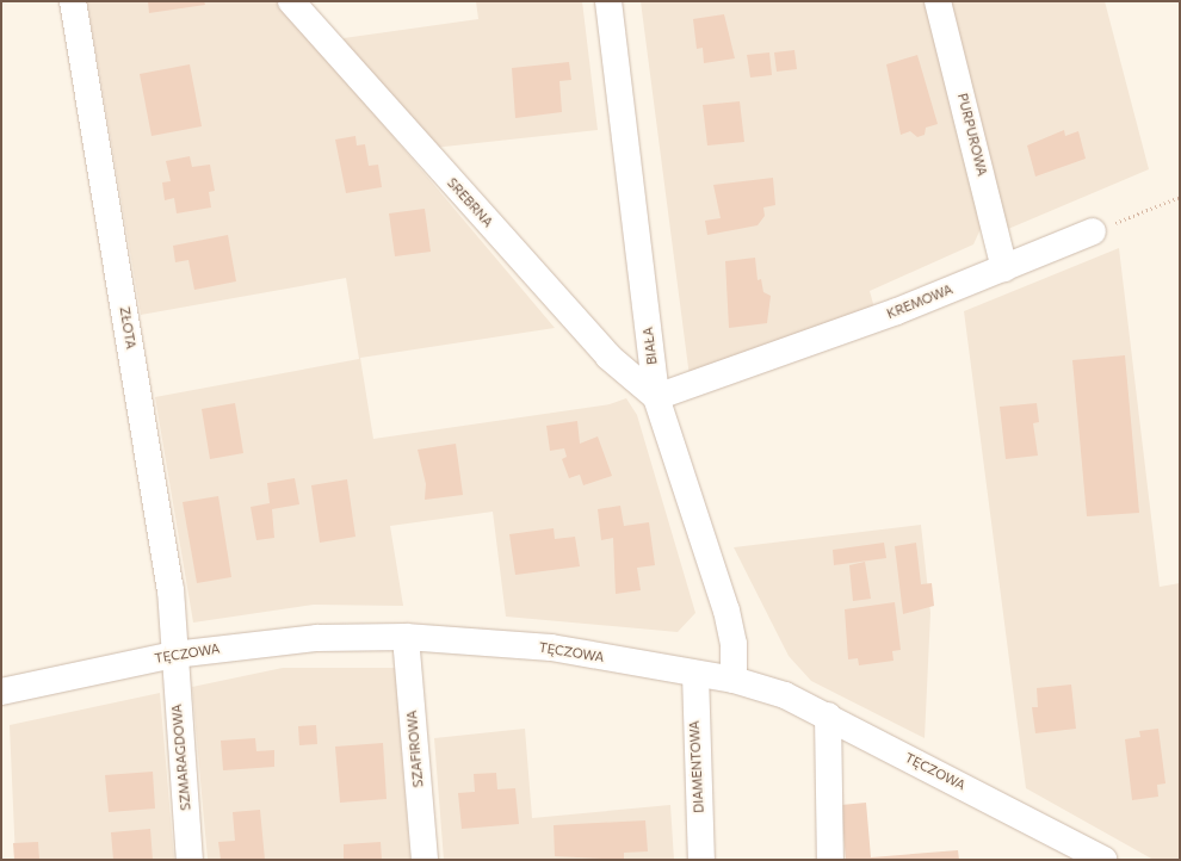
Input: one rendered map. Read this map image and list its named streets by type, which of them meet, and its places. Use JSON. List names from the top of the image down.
{
  "streets": {
    "street": [
      "PURPUROWA",
      "SREBRNA",
      "KREMOWA",
      "ZŁOTA",
      "BIAŁA",
      "TĘCZOWA",
      "SZAFIROWA",
      "SZMARAGDOWA",
      "DIAMENTOWA"
    ]
  },
  "crossings": [
    ["PURPUROWA", "KREMOWA"],
    ["SREBRNA", "KREMOWA"],
    ["SREBRNA", "BIAŁA"],
    ["KREMOWA", "BIAŁA"],
    ["ZŁOTA", "TĘCZOWA"],
    ["ZŁOTA", "SZMARAGDOWA"],
    ["BIAŁA", "TĘCZOWA"],
    ["TĘCZOWA", "SZAFIROWA"],
    ["TĘCZOWA", "SZMARAGDOWA"],
    ["TĘCZOWA", "DIAMENTOWA"]
  ]
}
